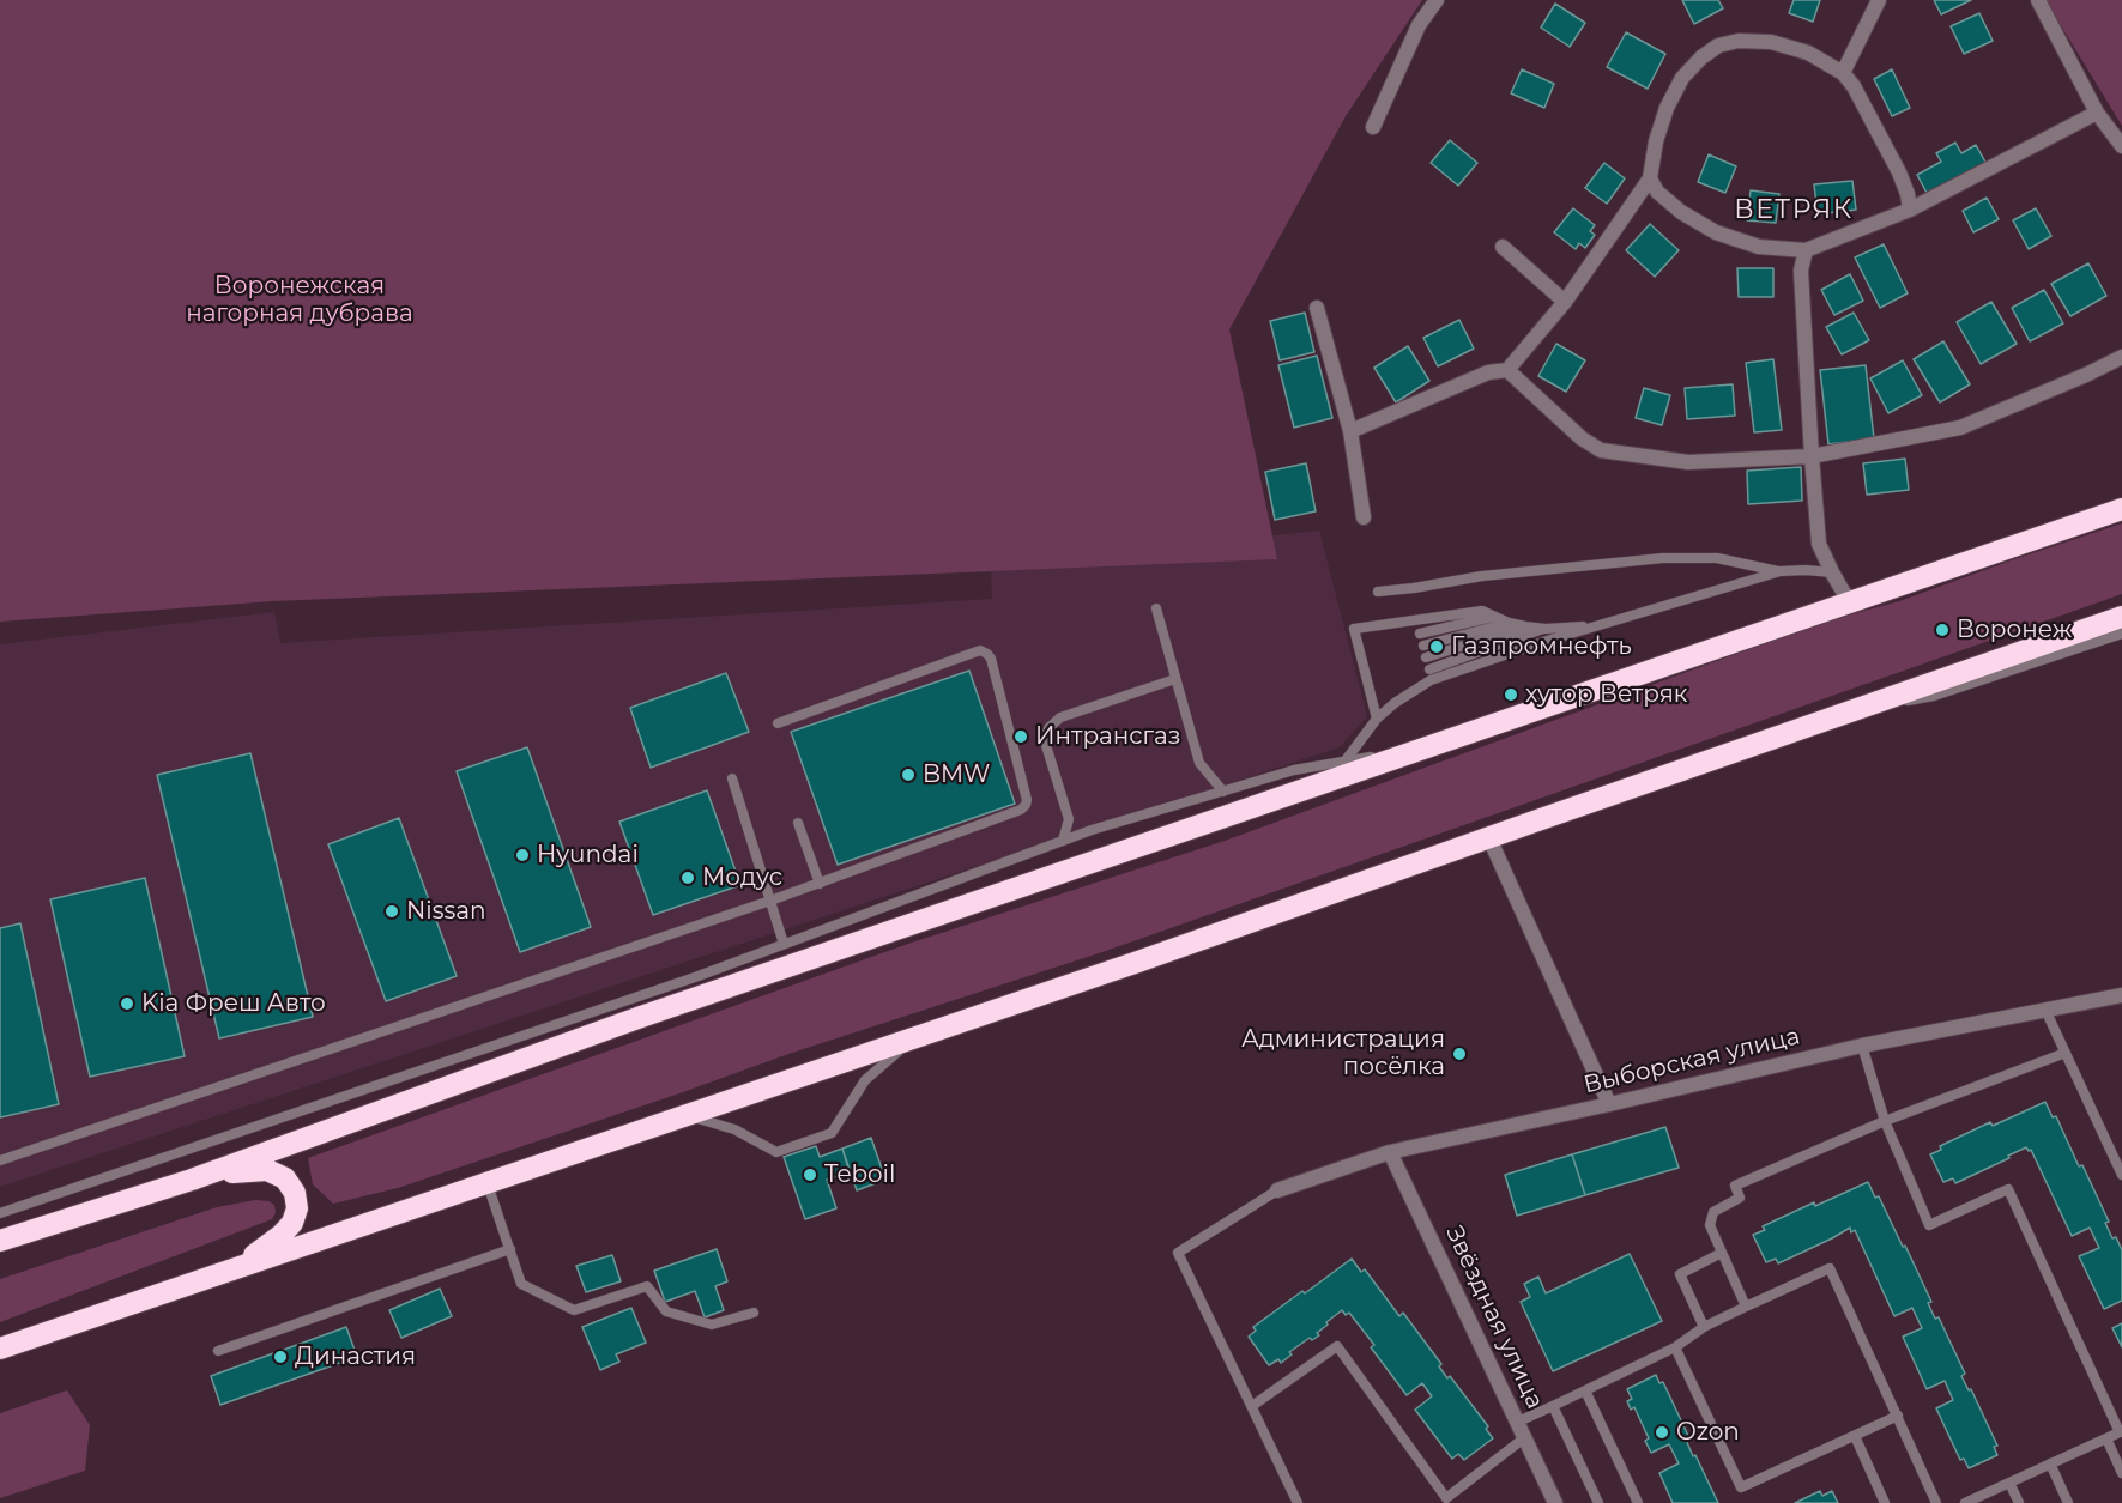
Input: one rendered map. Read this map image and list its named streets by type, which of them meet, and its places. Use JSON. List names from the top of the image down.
{
  "streets": {
    "street": ["Выборская улица", "Звёздная улица"]
  },
  "crossings": [
    ["Выборская улица", "Звёздная улица"]
  ],
  "districts": ["ВЕТРЯК"],
  "parks": ["Воронежская нагорная дубрава"],
  "places": [
    "Воронеж",
    "Газпромнефть",
    "хутор Ветряк",
    "Интрансгаз",
    "BMW",
    "Hyundai",
    "Модус",
    "Nissan",
    "Kia Фреш Авто",
    "Администрация посёлка",
    "Teboil",
    "Династия",
    "Ozon"
  ]
}
